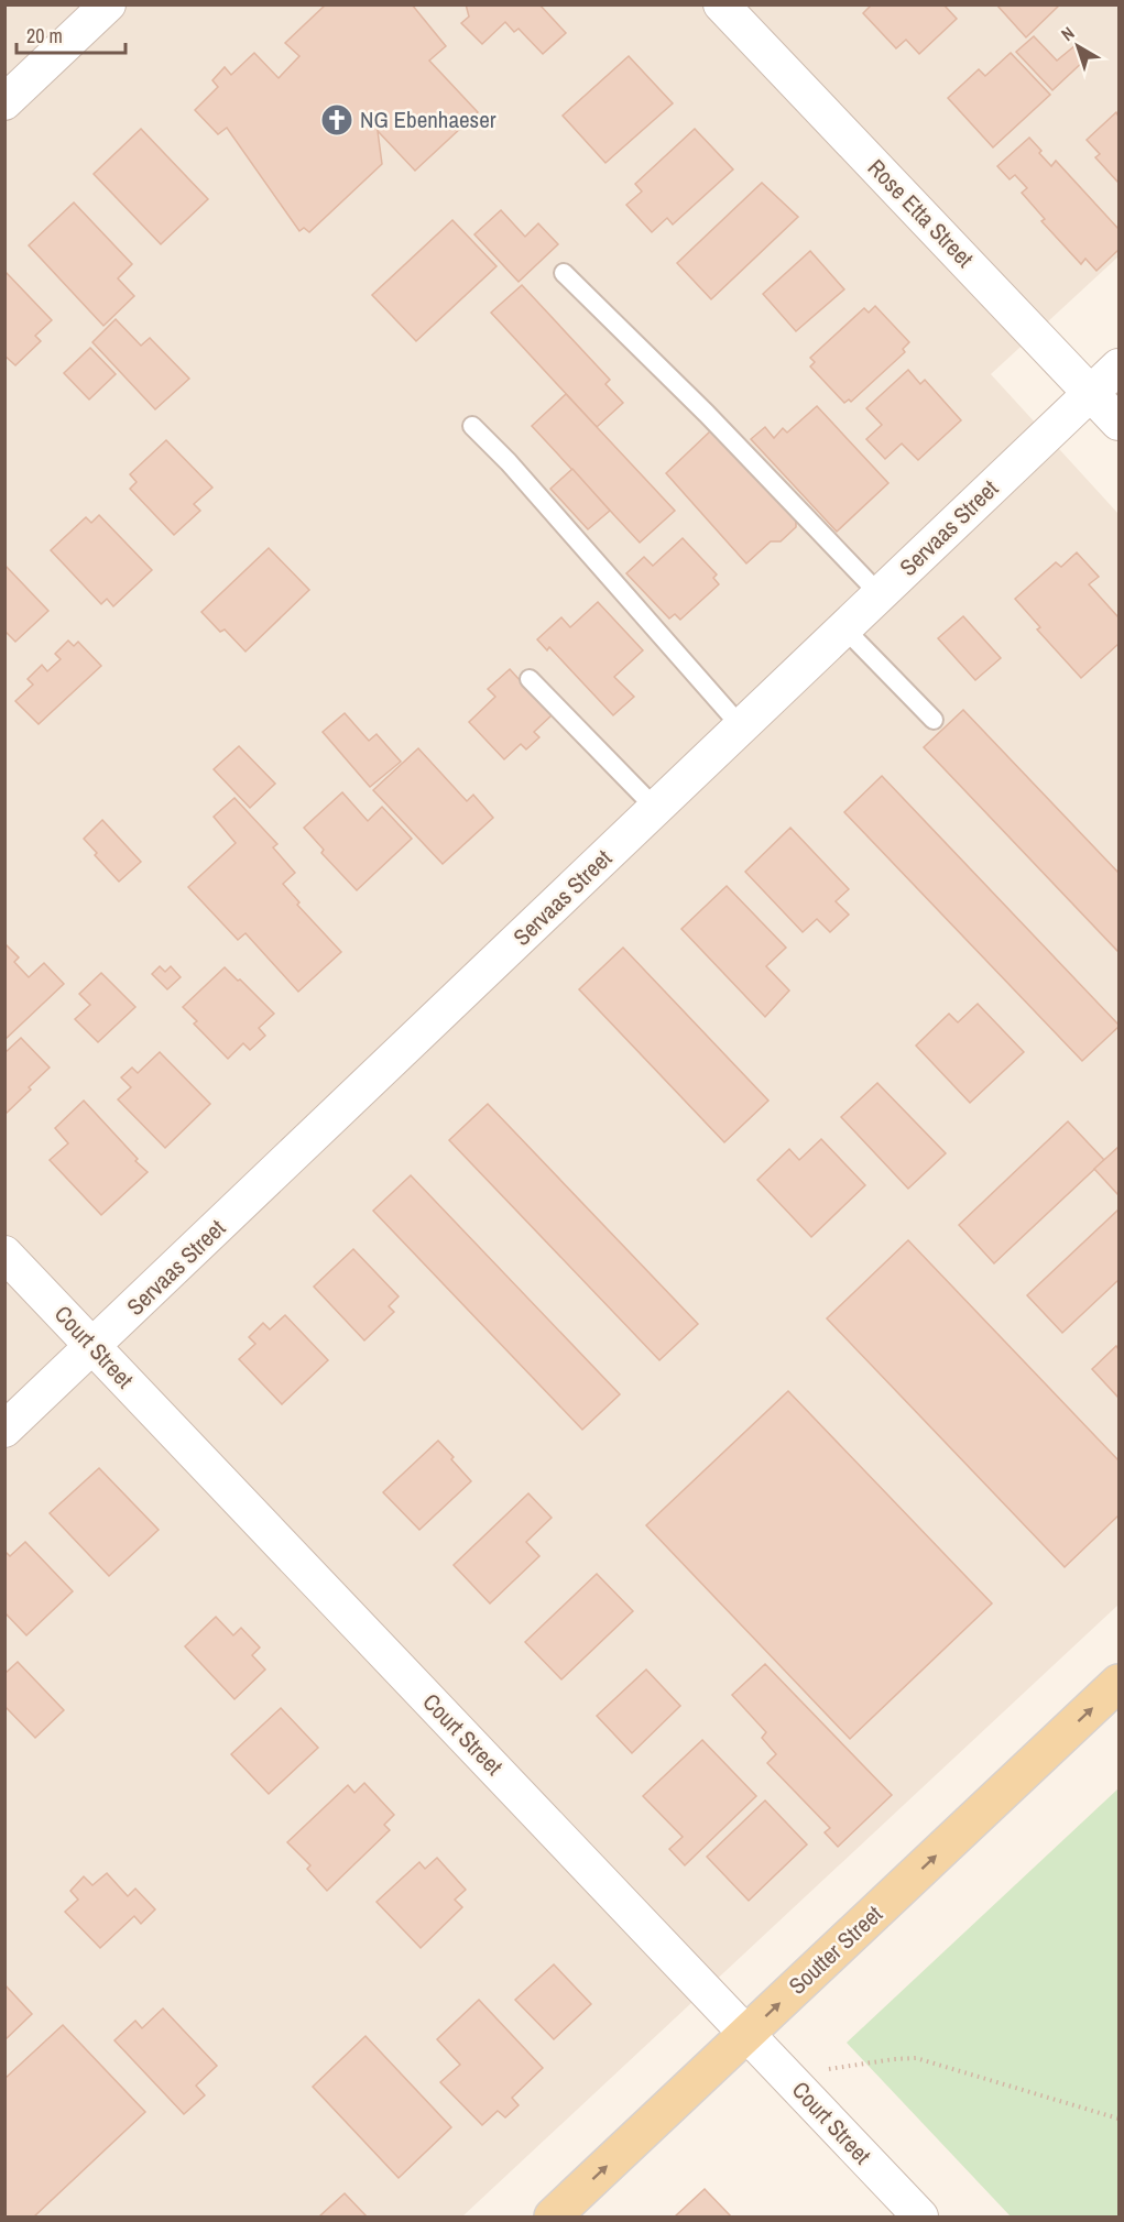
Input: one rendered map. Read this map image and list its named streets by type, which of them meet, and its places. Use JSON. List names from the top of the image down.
{
  "streets": {
    "main road": ["Soutter Street"],
    "street": ["Rose Etta Street", "Servaas Street", "Court Street"]
  },
  "crossings": [
    ["Rose Etta Street", "Servaas Street"],
    ["Servaas Street", "Court Street"],
    ["Court Street", "Soutter Street"]
  ],
  "one_way": ["Soutter Street"],
  "places": {
    "church": ["NG Ebenhaeser"]
  },
  "scale_bar": "20 m",
  "north": "top left"
}
